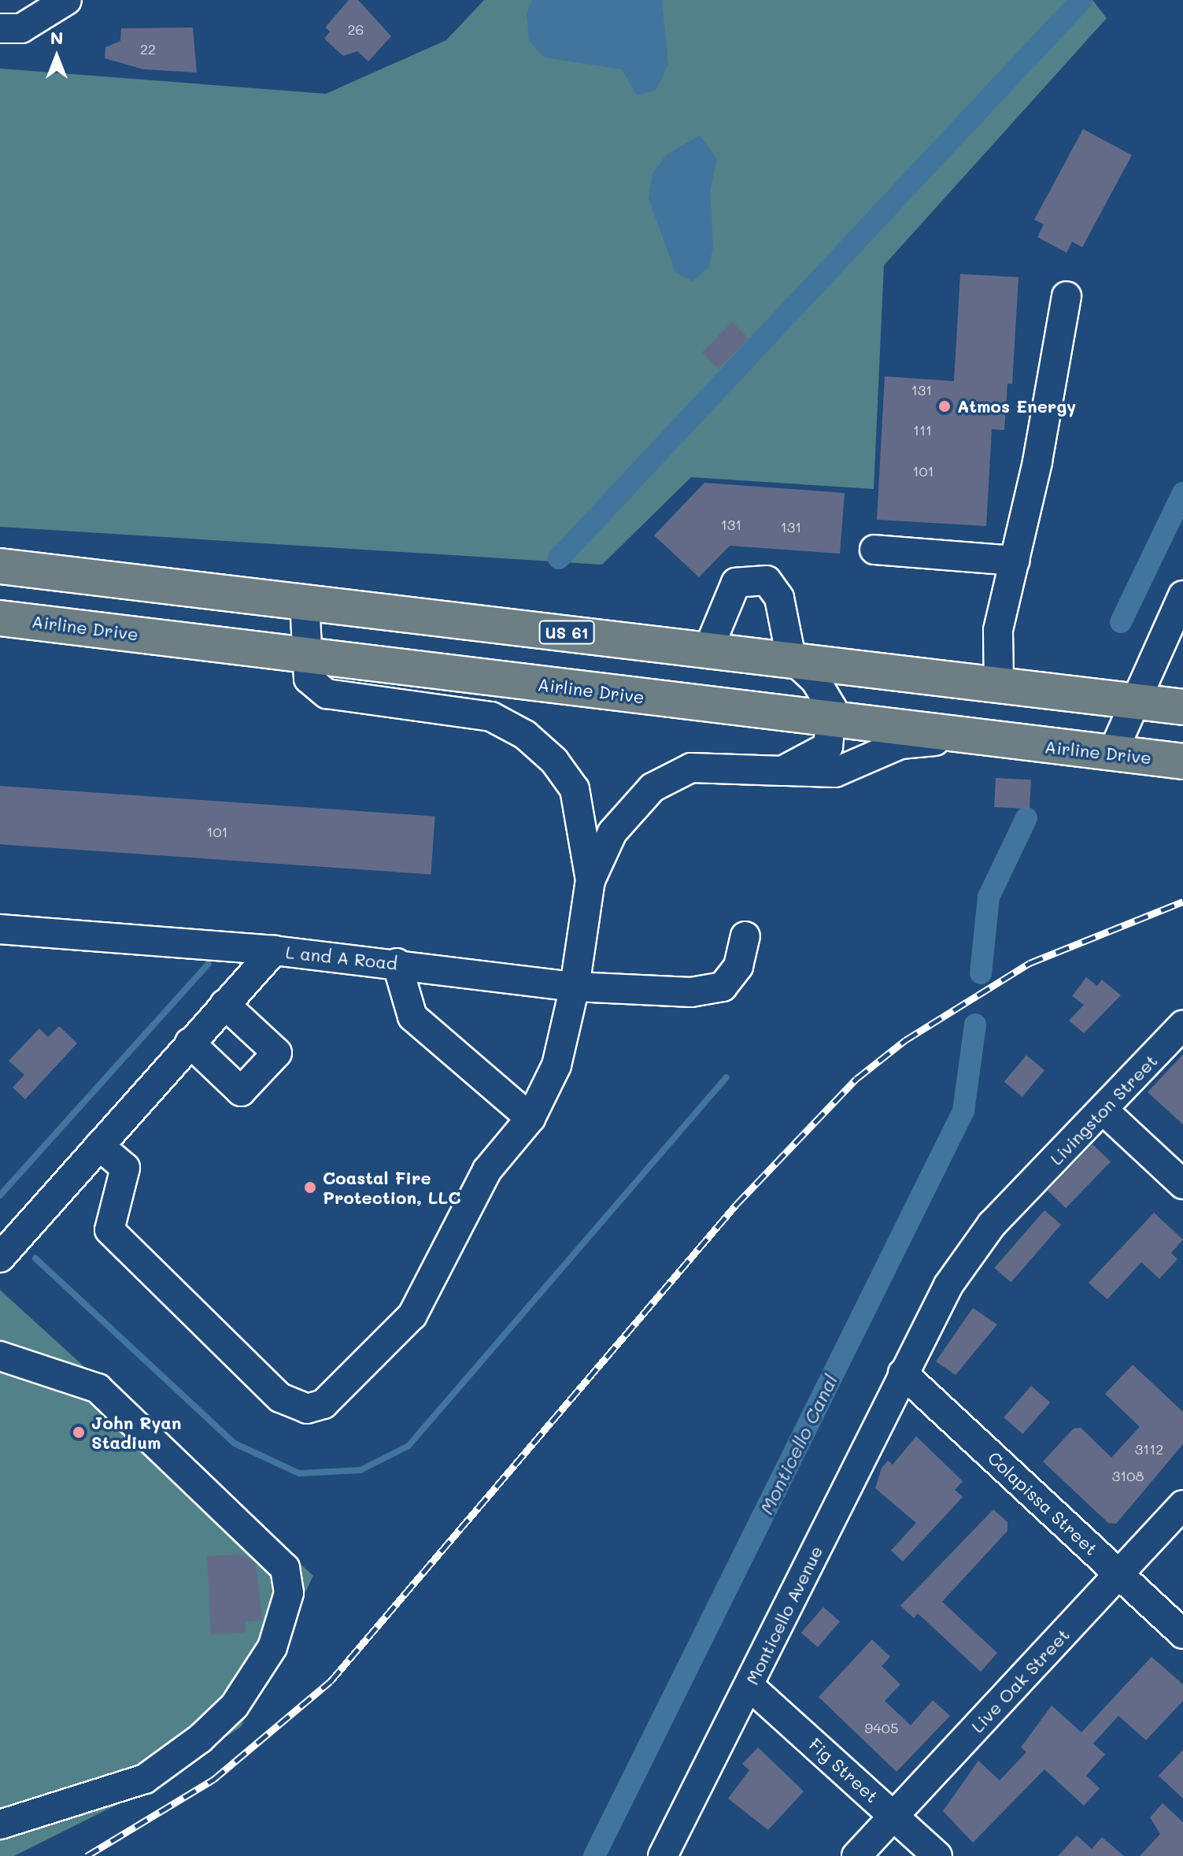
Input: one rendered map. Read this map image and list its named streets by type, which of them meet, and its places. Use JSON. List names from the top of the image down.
{
  "streets": {
    "highway": ["Airline Drive", "US 61"],
    "street": [
      "L and A Road",
      "Livingston Street",
      "Colapissa Street",
      "Monticello Avenue",
      "Live Oak Street",
      "Fig Street"
    ]
  },
  "crossings": [
    ["Livingston Street", "Colapissa Street"],
    ["Livingston Street", "Monticello Avenue"],
    ["Colapissa Street", "Monticello Avenue"],
    ["Colapissa Street", "Live Oak Street"],
    ["Monticello Avenue", "Fig Street"],
    ["Live Oak Street", "Fig Street"]
  ],
  "water": ["Monticello Canal"],
  "places": ["Atmos Energy", "Coastal Fire Protection, LLC", "John Ryan Stadium"],
  "house_numbers": [
    "26",
    "22",
    "131",
    "111",
    "101",
    "131",
    "131",
    "101",
    "3112",
    "3108",
    "9405"
  ],
  "north": "top"
}
